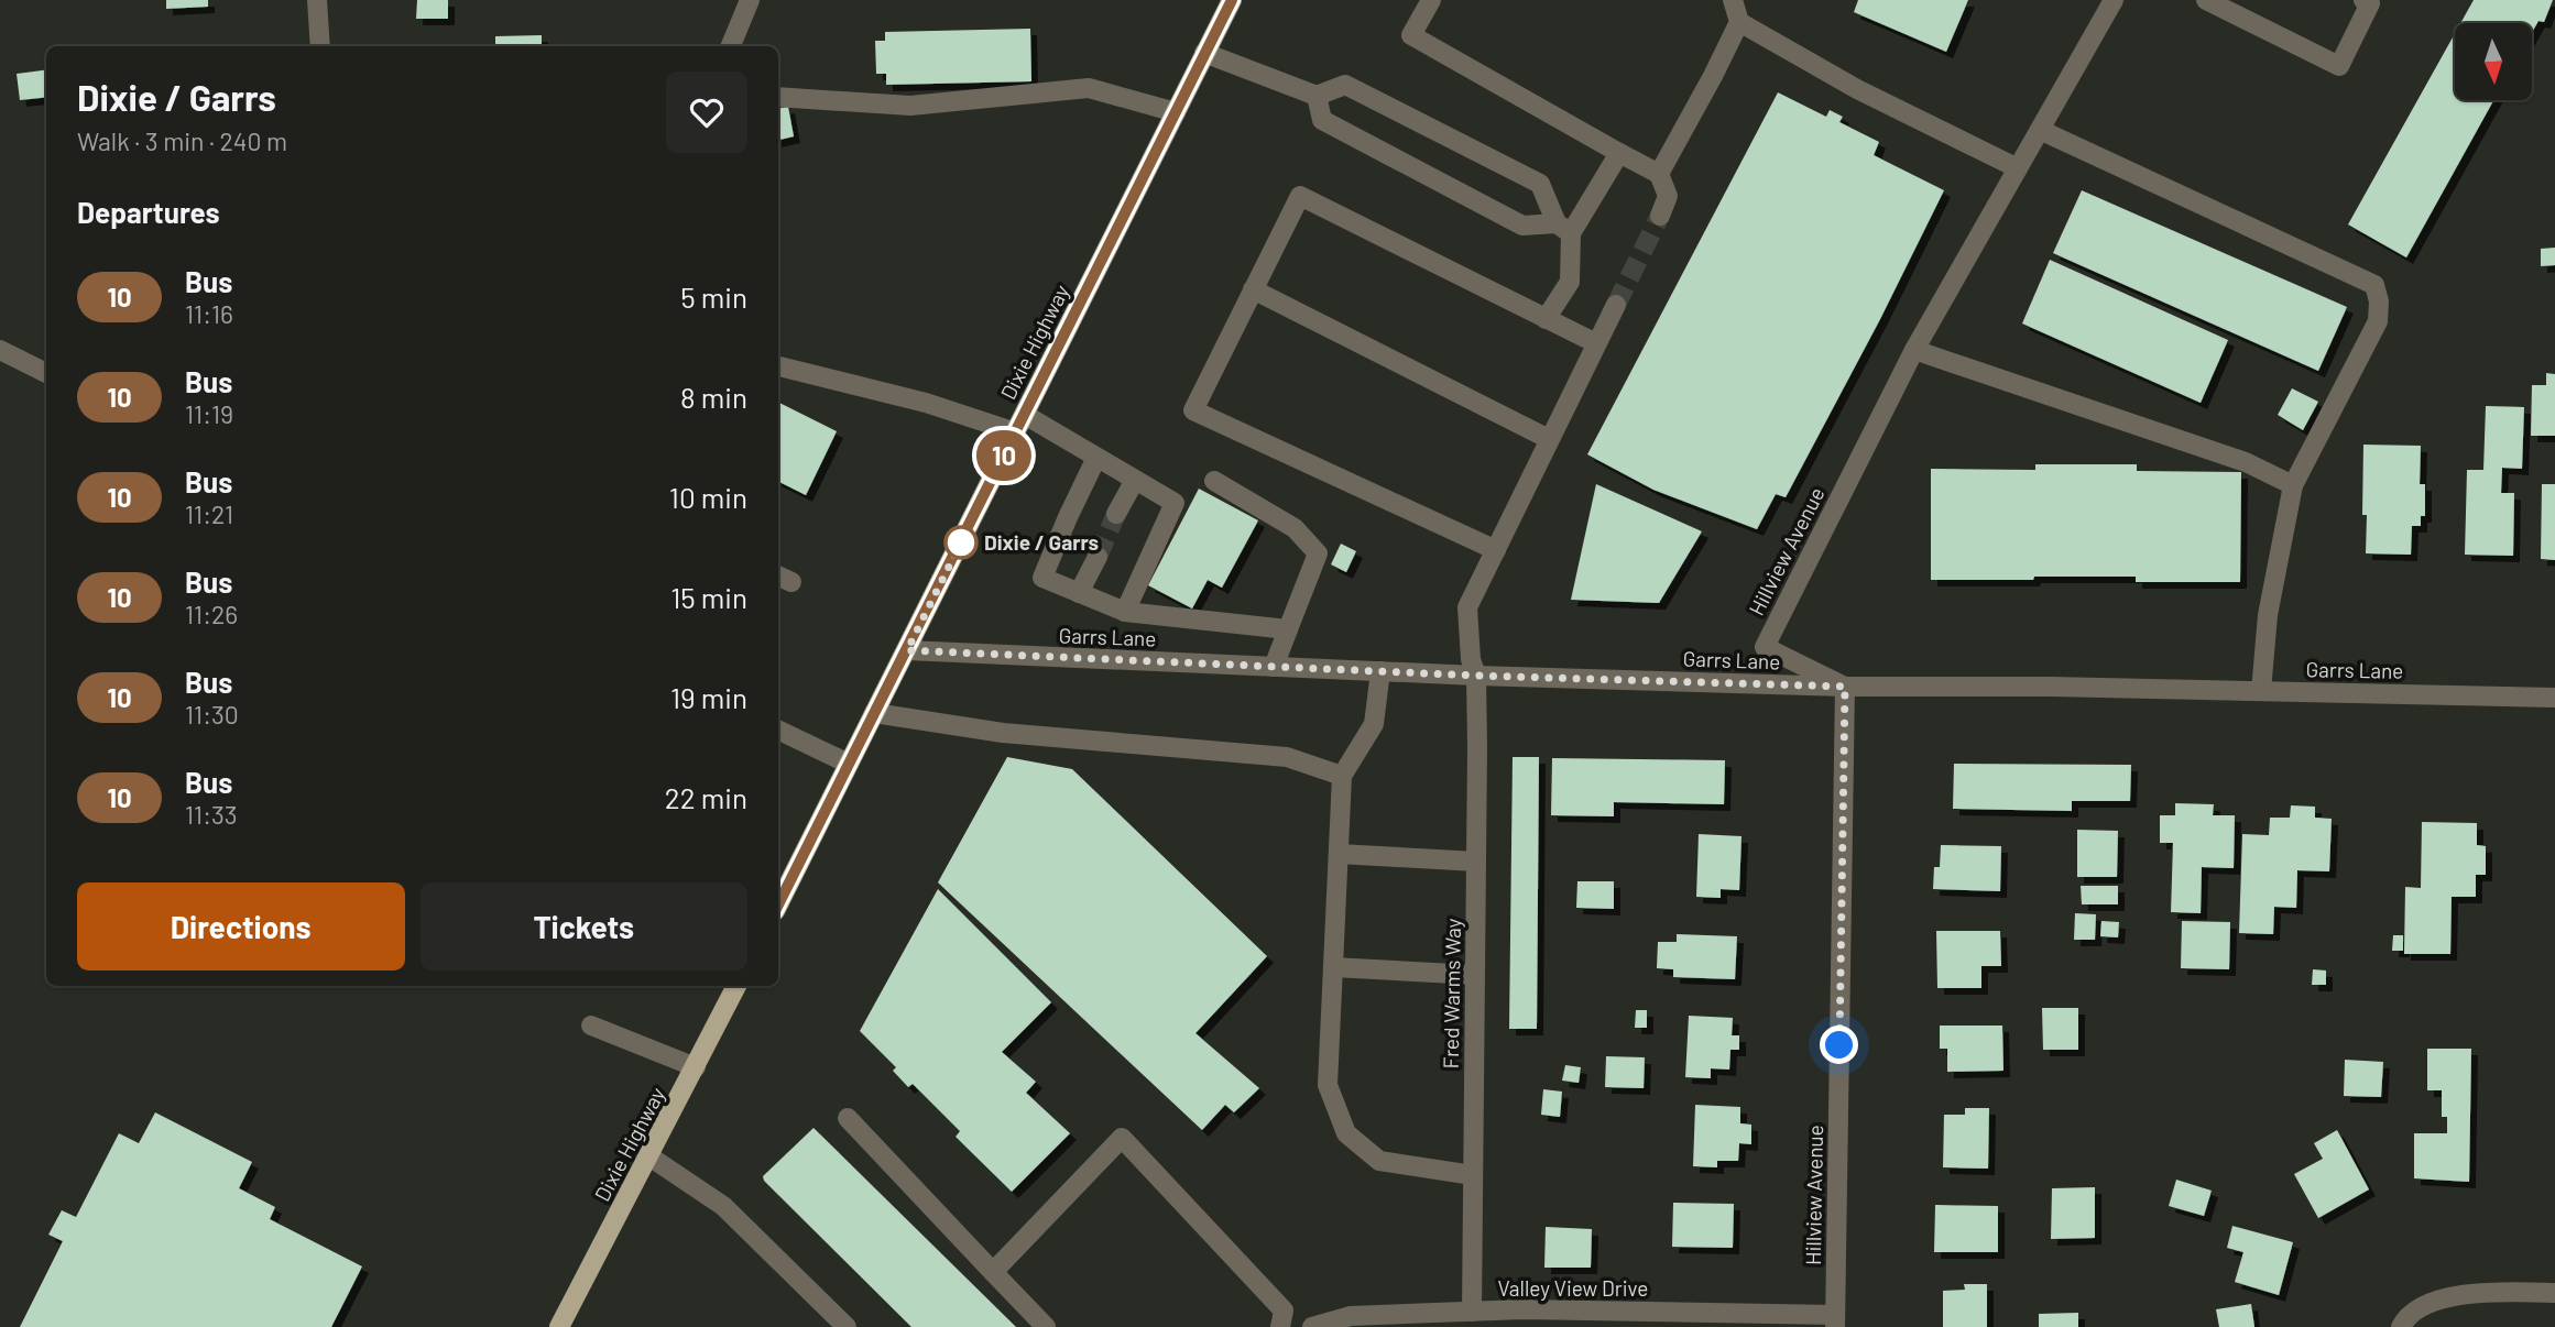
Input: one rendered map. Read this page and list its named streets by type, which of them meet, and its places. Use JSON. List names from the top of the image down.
{
  "streets": {
    "main road": ["Dixie Highway"],
    "street": [
      "Hillview Avenue",
      "Garrs Lane",
      "Fred Warms Way",
      "Valley View Drive"
    ]
  },
  "crossings": [
    ["Dixie Highway", "Garrs Lane"],
    ["Hillview Avenue", "Garrs Lane"],
    ["Hillview Avenue", "Valley View Drive"],
    ["Garrs Lane", "Fred Warms Way"],
    ["Fred Warms Way", "Valley View Drive"]
  ],
  "places": ["Dixie / Garrs"],
  "lines": ["bus line 10"],
  "north": "bottom",
  "page": {
    "on_map": "10",
    "heading": [
      ["Dixie / Garrs", "Walk · 3 min · 240 m"],
      "Departures"
    ],
    "list": [
      {
        "mark": "10",
        "name": "Bus",
        "note": "11:16",
        "value": "5 min"
      },
      {
        "mark": "10",
        "name": "Bus",
        "note": "11:19",
        "value": "8 min"
      },
      {
        "mark": "10",
        "name": "Bus",
        "note": "11:21",
        "value": "10 min"
      },
      {
        "mark": "10",
        "name": "Bus",
        "note": "11:26",
        "value": "15 min"
      },
      {
        "mark": "10",
        "name": "Bus",
        "note": "11:30",
        "value": "19 min"
      },
      {
        "mark": "10",
        "name": "Bus",
        "note": "11:33",
        "value": "22 min"
      }
    ],
    "buttons": ["Directions", "Tickets"]
  }
}
